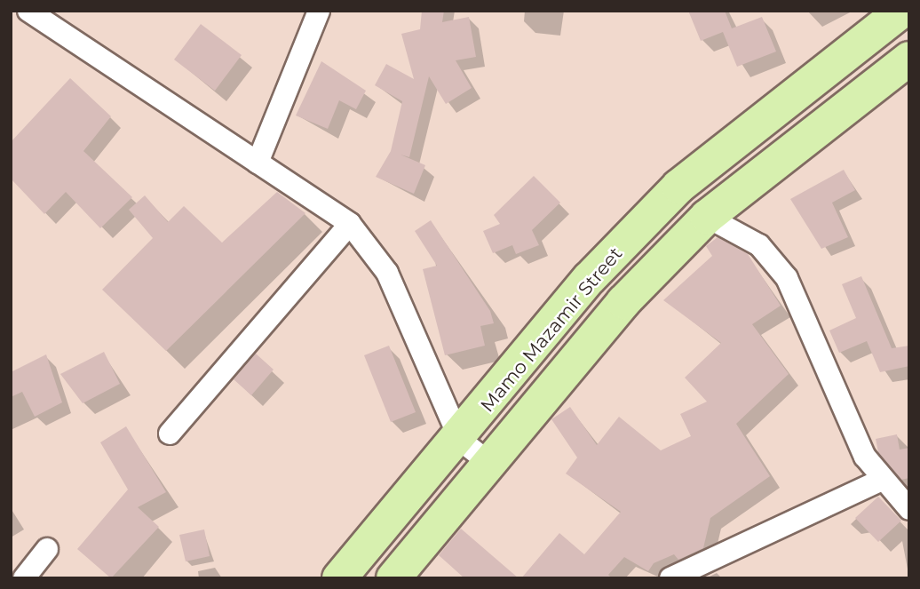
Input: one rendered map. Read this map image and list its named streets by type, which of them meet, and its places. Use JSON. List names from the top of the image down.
{
  "streets": {
    "main road": ["Mamo Mazamir Street"]
  }
}
